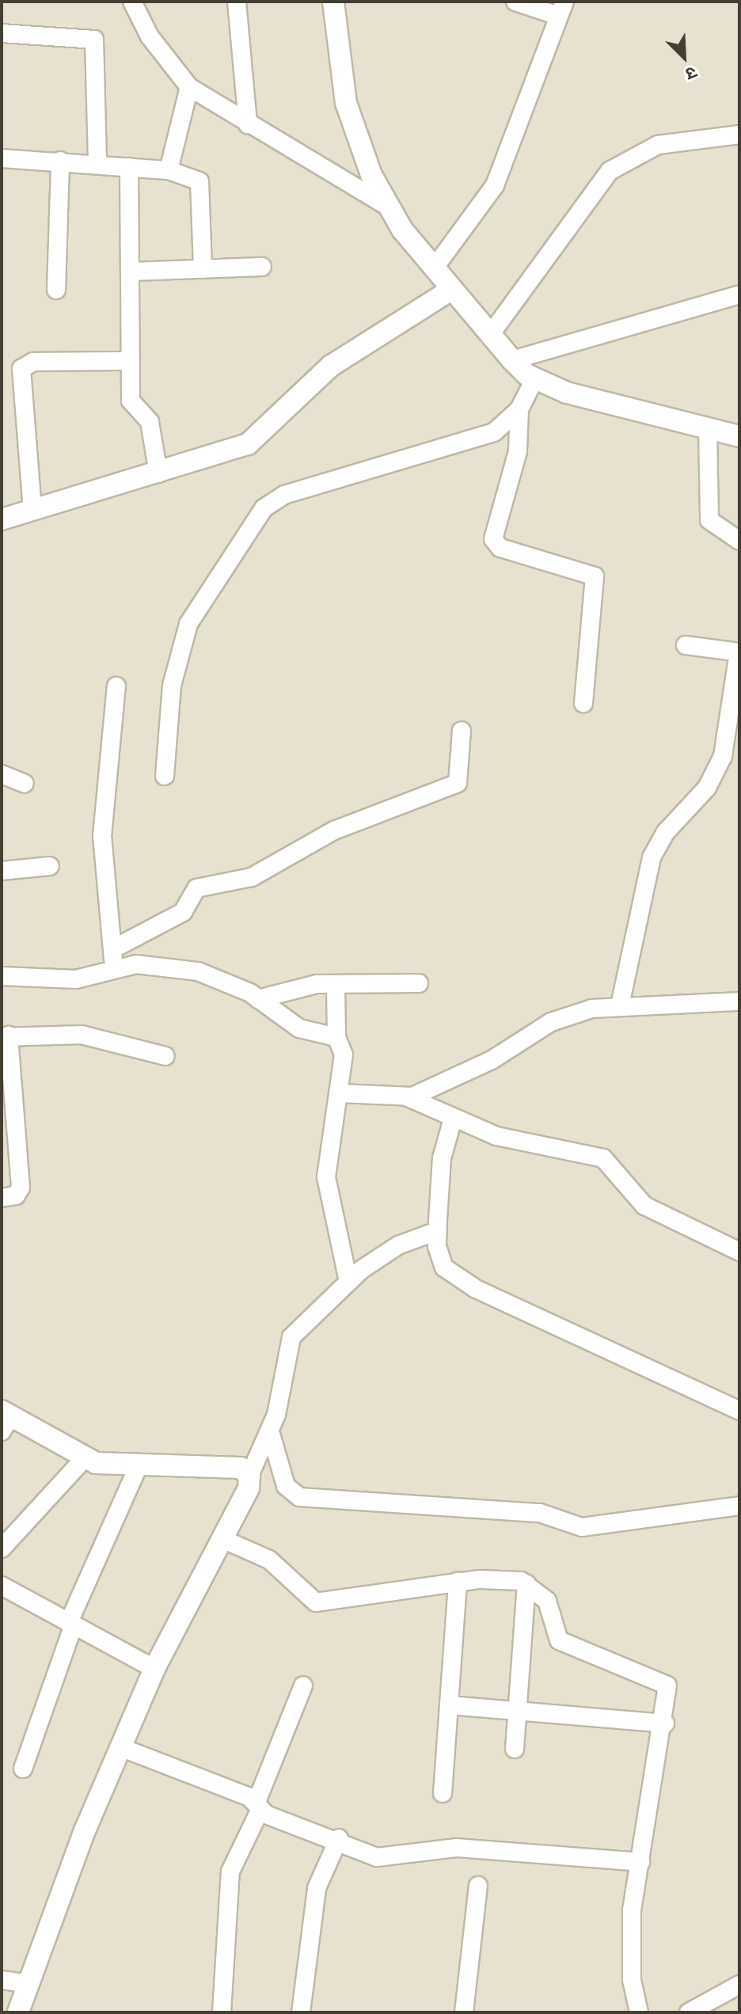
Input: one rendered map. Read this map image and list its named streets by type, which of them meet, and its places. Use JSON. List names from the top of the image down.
{
  "north": "bottom right"
}
